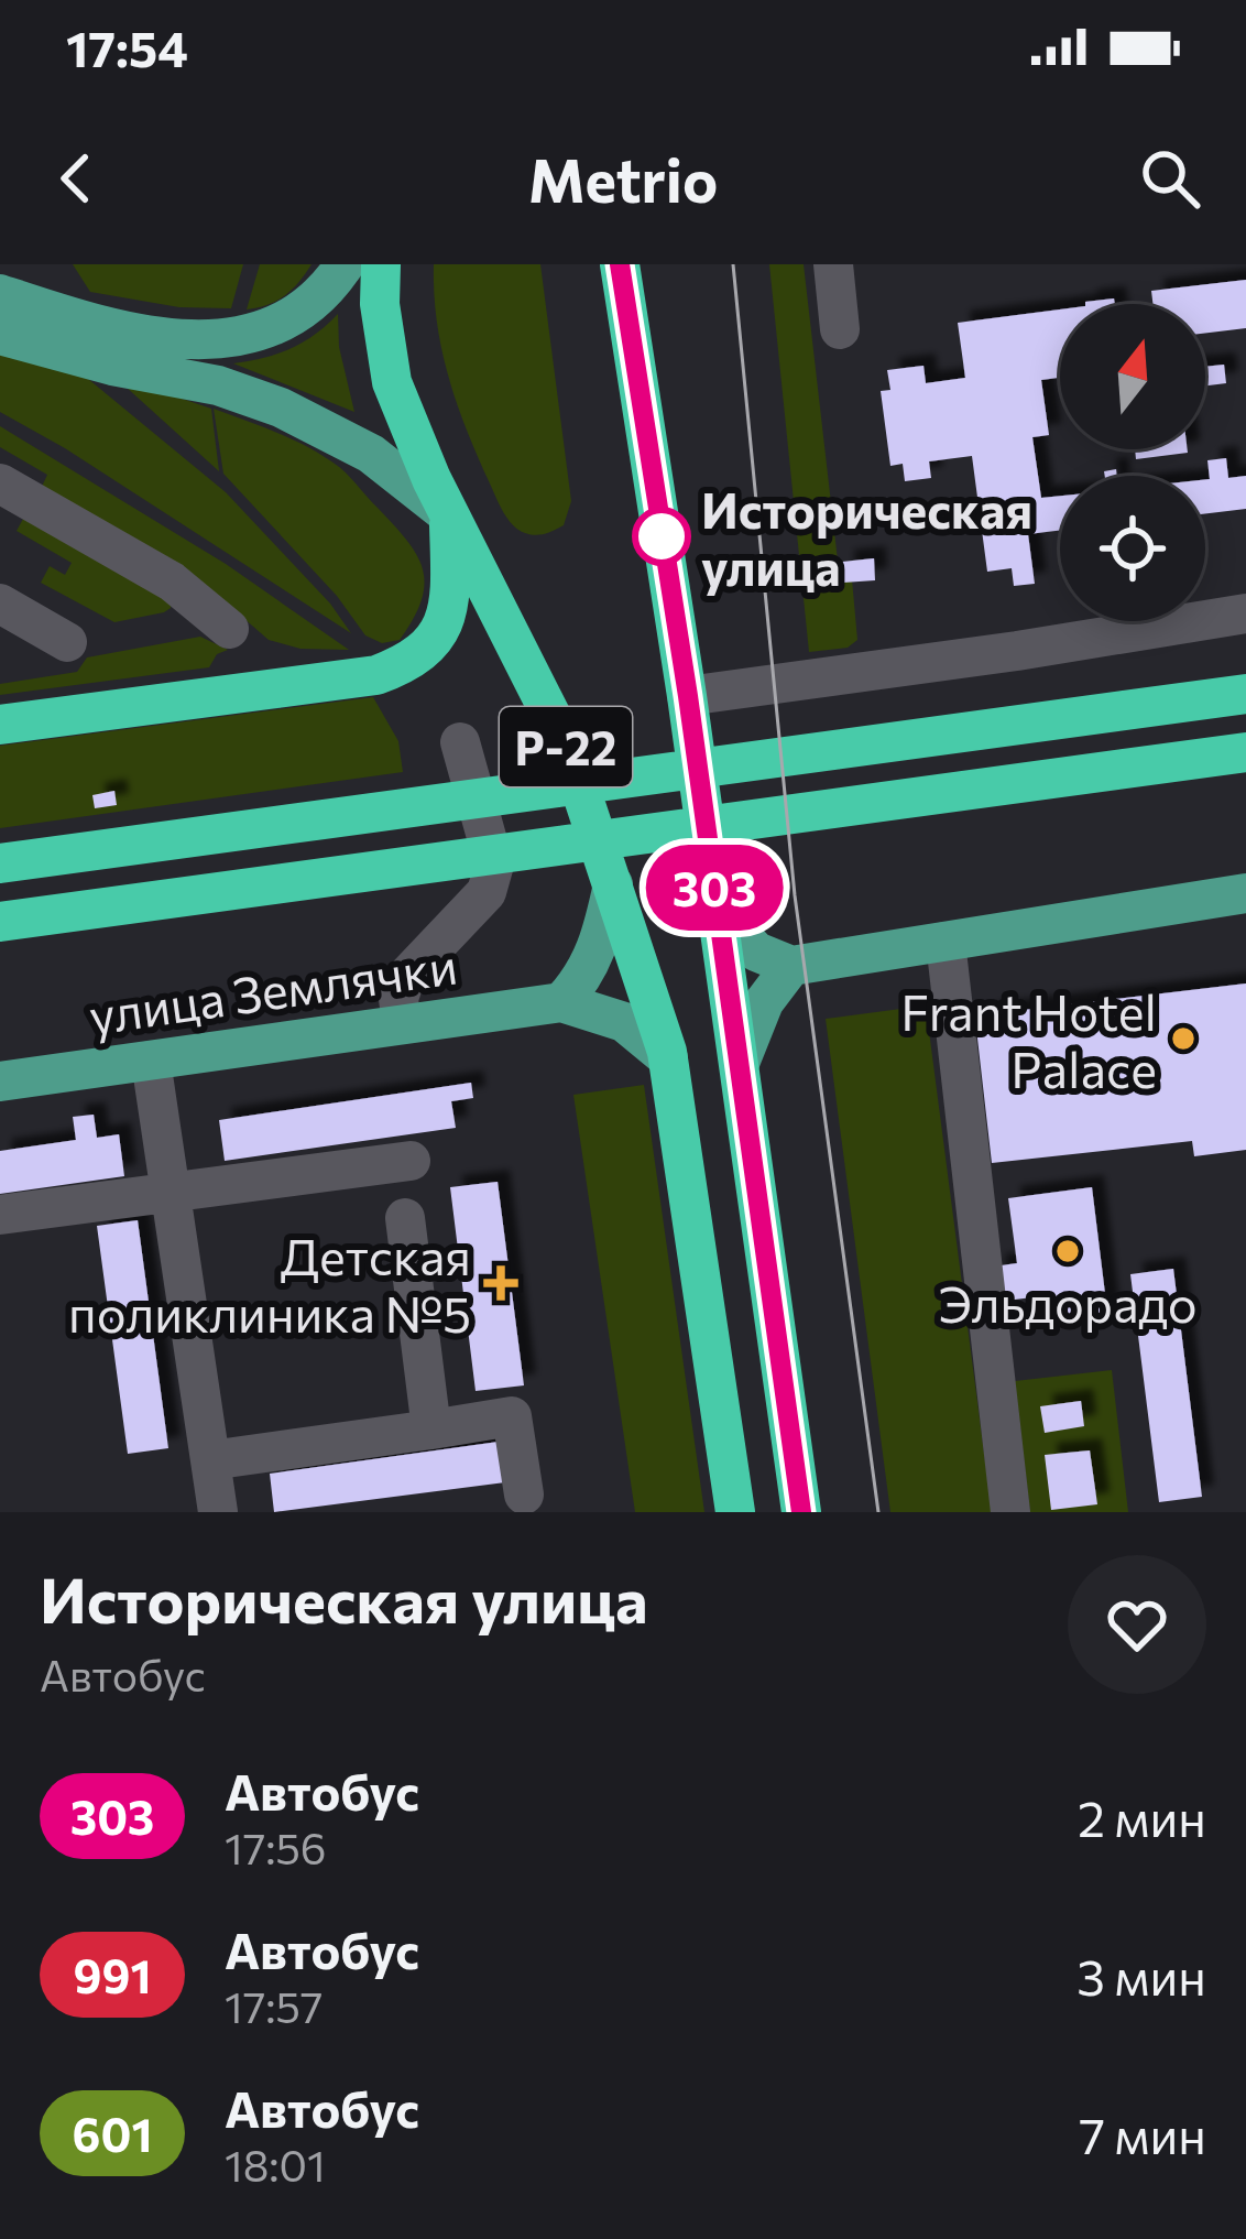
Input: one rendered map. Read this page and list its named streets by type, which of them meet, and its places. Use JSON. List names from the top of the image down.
{
  "streets": {
    "highway": ["Р-22"],
    "main road": ["улица Землячки"]
  },
  "places": {
    "other": ["Историческая улица", "Frant Hotel Palace", "Эльдорадо"],
    "health": ["Детская поликлиника №5"]
  },
  "lines": ["bus line 303"],
  "north": "top",
  "page": {
    "status": "17:54",
    "header": "Metrio",
    "on_map": "303",
    "heading": ["Историческая улица", "Автобус"],
    "list": [
      {
        "mark": "303",
        "name": "Автобус",
        "note": "17:56",
        "value": "2 мин"
      },
      {
        "mark": "991",
        "name": "Автобус",
        "note": "17:57",
        "value": "3 мин"
      },
      {
        "mark": "601",
        "name": "Автобус",
        "note": "18:01",
        "value": "7 мин"
      }
    ]
  }
}
